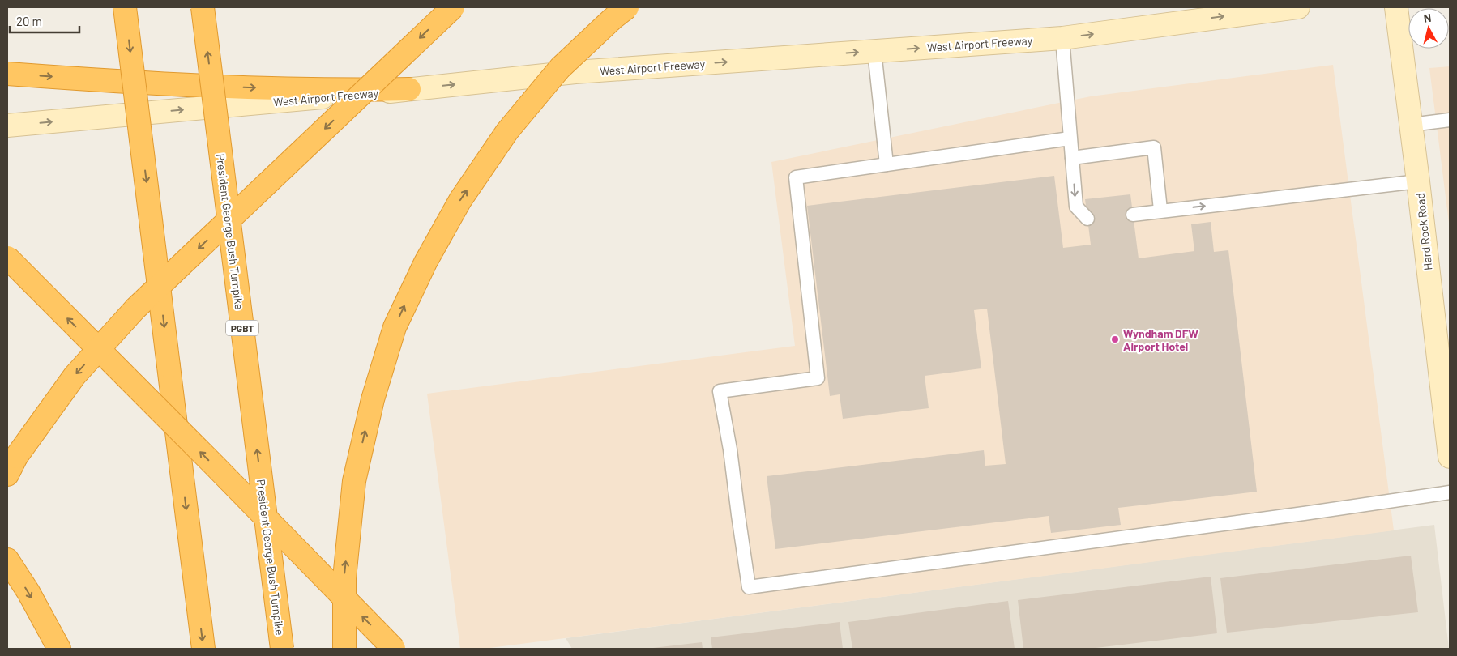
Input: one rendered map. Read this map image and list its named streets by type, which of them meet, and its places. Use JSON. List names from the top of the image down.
{
  "streets": {
    "highway": ["President George Bush Turnpike", "PGBT"],
    "main road": ["West Airport Freeway", "Hard Rock Road"]
  },
  "one_way": ["West Airport Freeway"],
  "places": ["Wyndham DFW Airport Hotel"],
  "scale_bar": "20 m",
  "north": "top"
}
